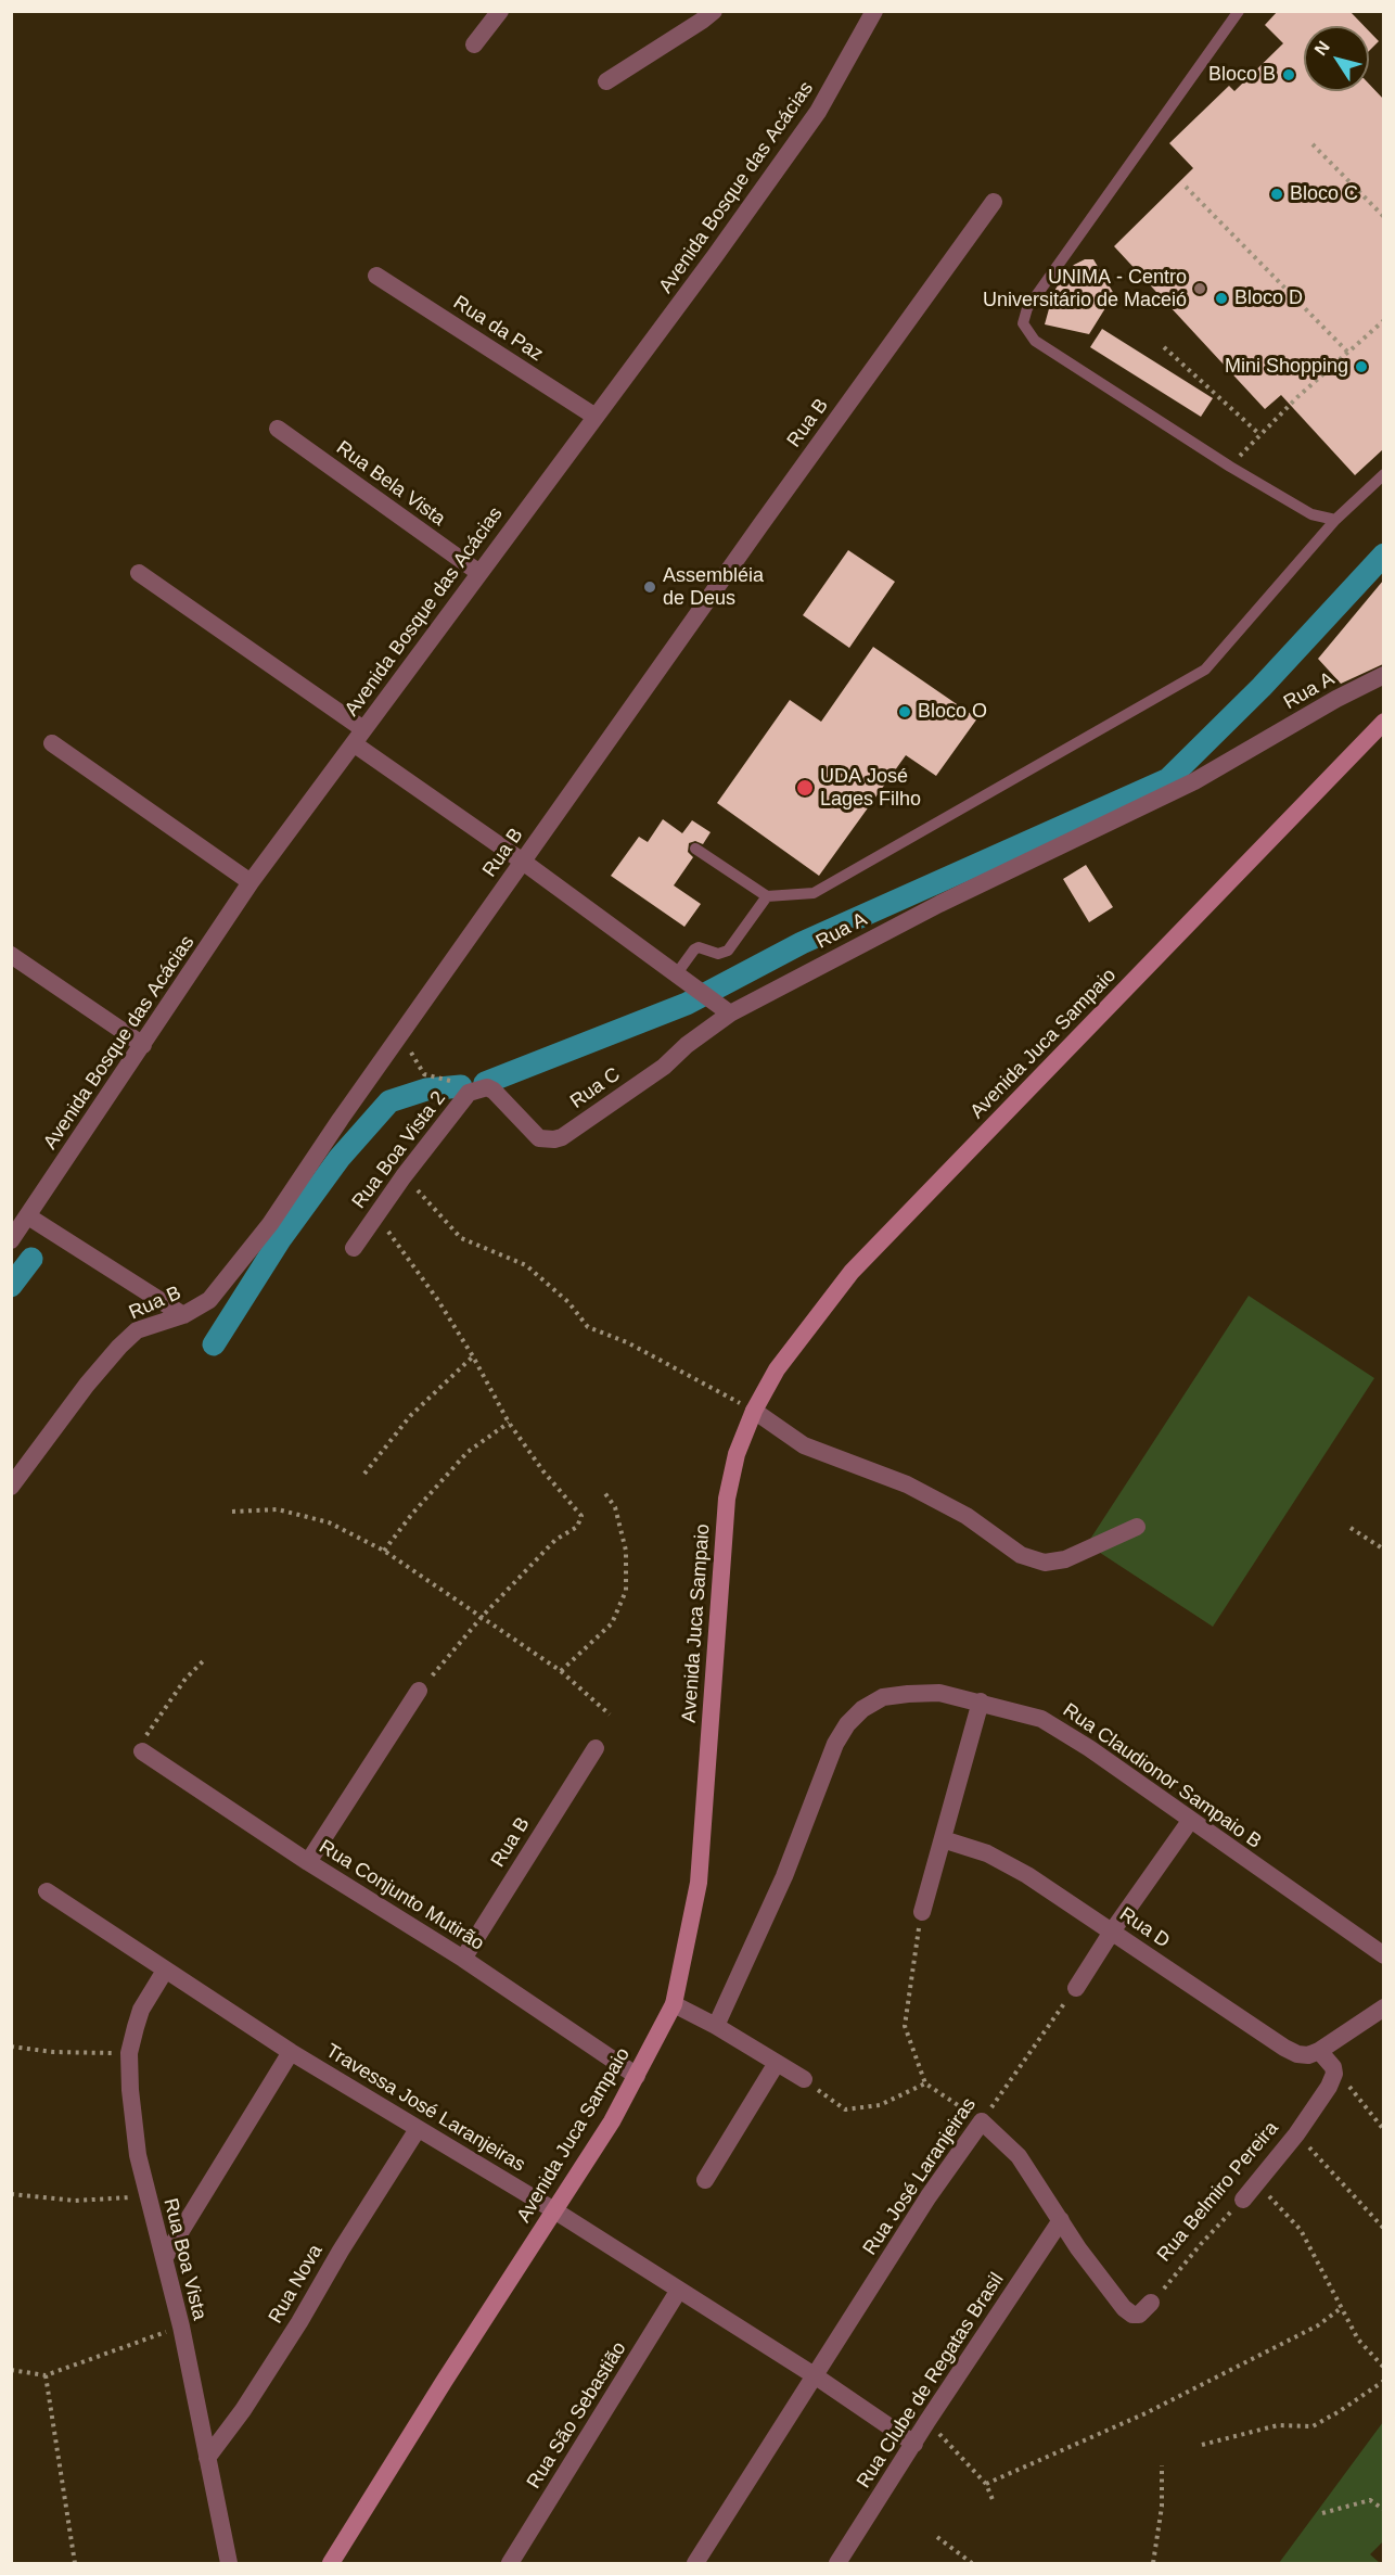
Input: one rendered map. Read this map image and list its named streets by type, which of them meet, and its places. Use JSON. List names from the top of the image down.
{
  "streets": {
    "main road": ["Avenida Juca Sampaio"],
    "street": [
      "Avenida Bosque das Acácias",
      "Rua da Paz",
      "Rua B",
      "Rua Bela Vista",
      "Rua A",
      "Rua C",
      "Rua Boa Vista 2",
      "Rua Claudionor Sampaio B",
      "Rua Conjunto Mutirão",
      "Rua D",
      "Travessa José Laranjeiras",
      "Rua José Laranjeiras",
      "Rua Belmiro Pereira",
      "Rua Boa Vista",
      "Rua Nova",
      "Rua Clube de Regatas Brasil",
      "Rua São Sebastião"
    ]
  },
  "crossings": [
    ["Avenida Bosque das Acácias", "Rua da Paz"],
    ["Avenida Bosque das Acácias", "Rua Bela Vista"],
    ["Rua B", "Rua Conjunto Mutirão"],
    ["Rua A", "Rua C"],
    ["Avenida Juca Sampaio", "Rua Conjunto Mutirão"],
    ["Avenida Juca Sampaio", "Travessa José Laranjeiras"],
    ["Rua C", "Rua Boa Vista 2"],
    ["Travessa José Laranjeiras", "Rua José Laranjeiras"],
    ["Travessa José Laranjeiras", "Rua Boa Vista"],
    ["Travessa José Laranjeiras", "Rua Nova"],
    ["Travessa José Laranjeiras", "Rua Clube de Regatas Brasil"],
    ["Travessa José Laranjeiras", "Rua São Sebastião"],
    ["Rua Boa Vista", "Rua Nova"]
  ],
  "places": [
    "Bloco B",
    "Bloco C",
    "UNIMA - Centro Universitário de Maceió",
    "Bloco D",
    "Mini Shopping",
    "Assembléia de Deus",
    "Bloco O",
    "UDA José Lages Filho"
  ],
  "north": "top left"
}
